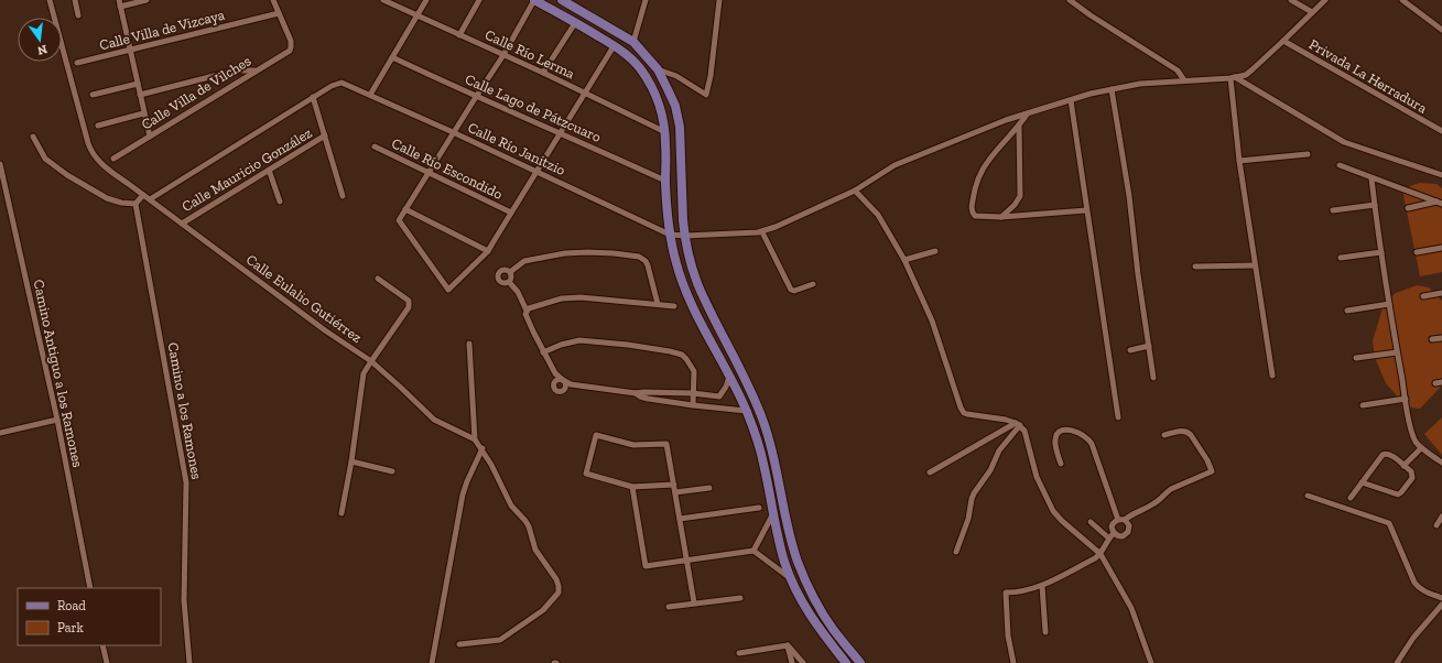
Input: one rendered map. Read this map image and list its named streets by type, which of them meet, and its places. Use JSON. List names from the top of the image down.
{
  "streets": {
    "street": [
      "Calle Villa de Vizcaya",
      "Calle Río Lerma",
      "Privada La Herradura",
      "Calle Villa de Vilches",
      "Calle Lago de Pátzcuaro",
      "Calle Río Janitzio",
      "Calle Río Escondido",
      "Calle Mauricio González",
      "Calle Eulalio Gutiérrez",
      "Camino Antiguo a los Ramones",
      "Camino a los Ramones"
    ]
  },
  "crossings": [
    ["Calle Villa de Vizcaya", "Calle Villa de Vilches"],
    ["Calle Mauricio González", "Calle Eulalio Gutiérrez"]
  ],
  "legend": ["Road", "Park"],
  "north": "bottom"
}
